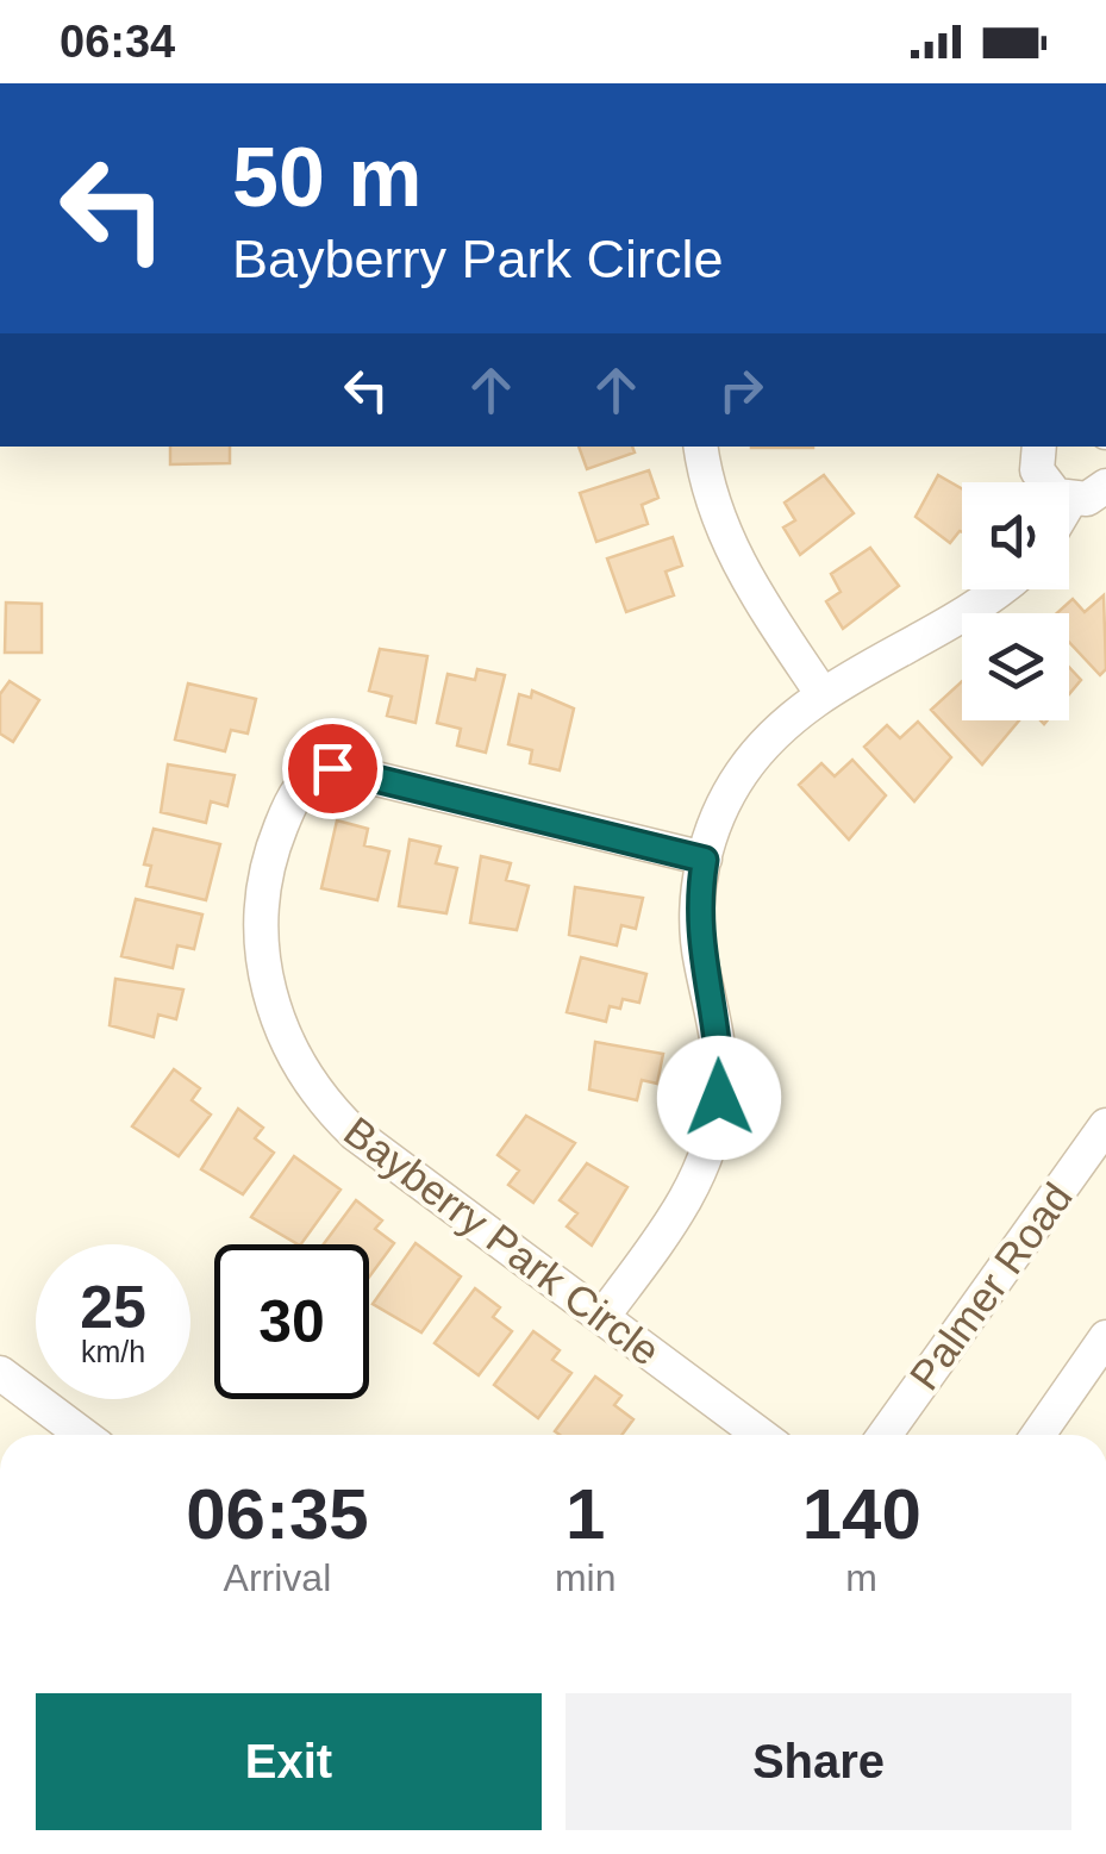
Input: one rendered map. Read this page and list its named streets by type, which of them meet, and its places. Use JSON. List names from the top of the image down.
{
  "streets": {
    "street": ["Bayberry Park Circle", "Palmer Road"]
  },
  "page": {
    "status": "06:34",
    "turn": ["50 m", "Bayberry Park Circle"],
    "speed": "25 km/h",
    "limit": "30",
    "eta": [
      "06:35",
      "Arrival",
      "1",
      "min",
      "140",
      "m"
    ],
    "buttons": ["Exit", "Share"]
  }
}
